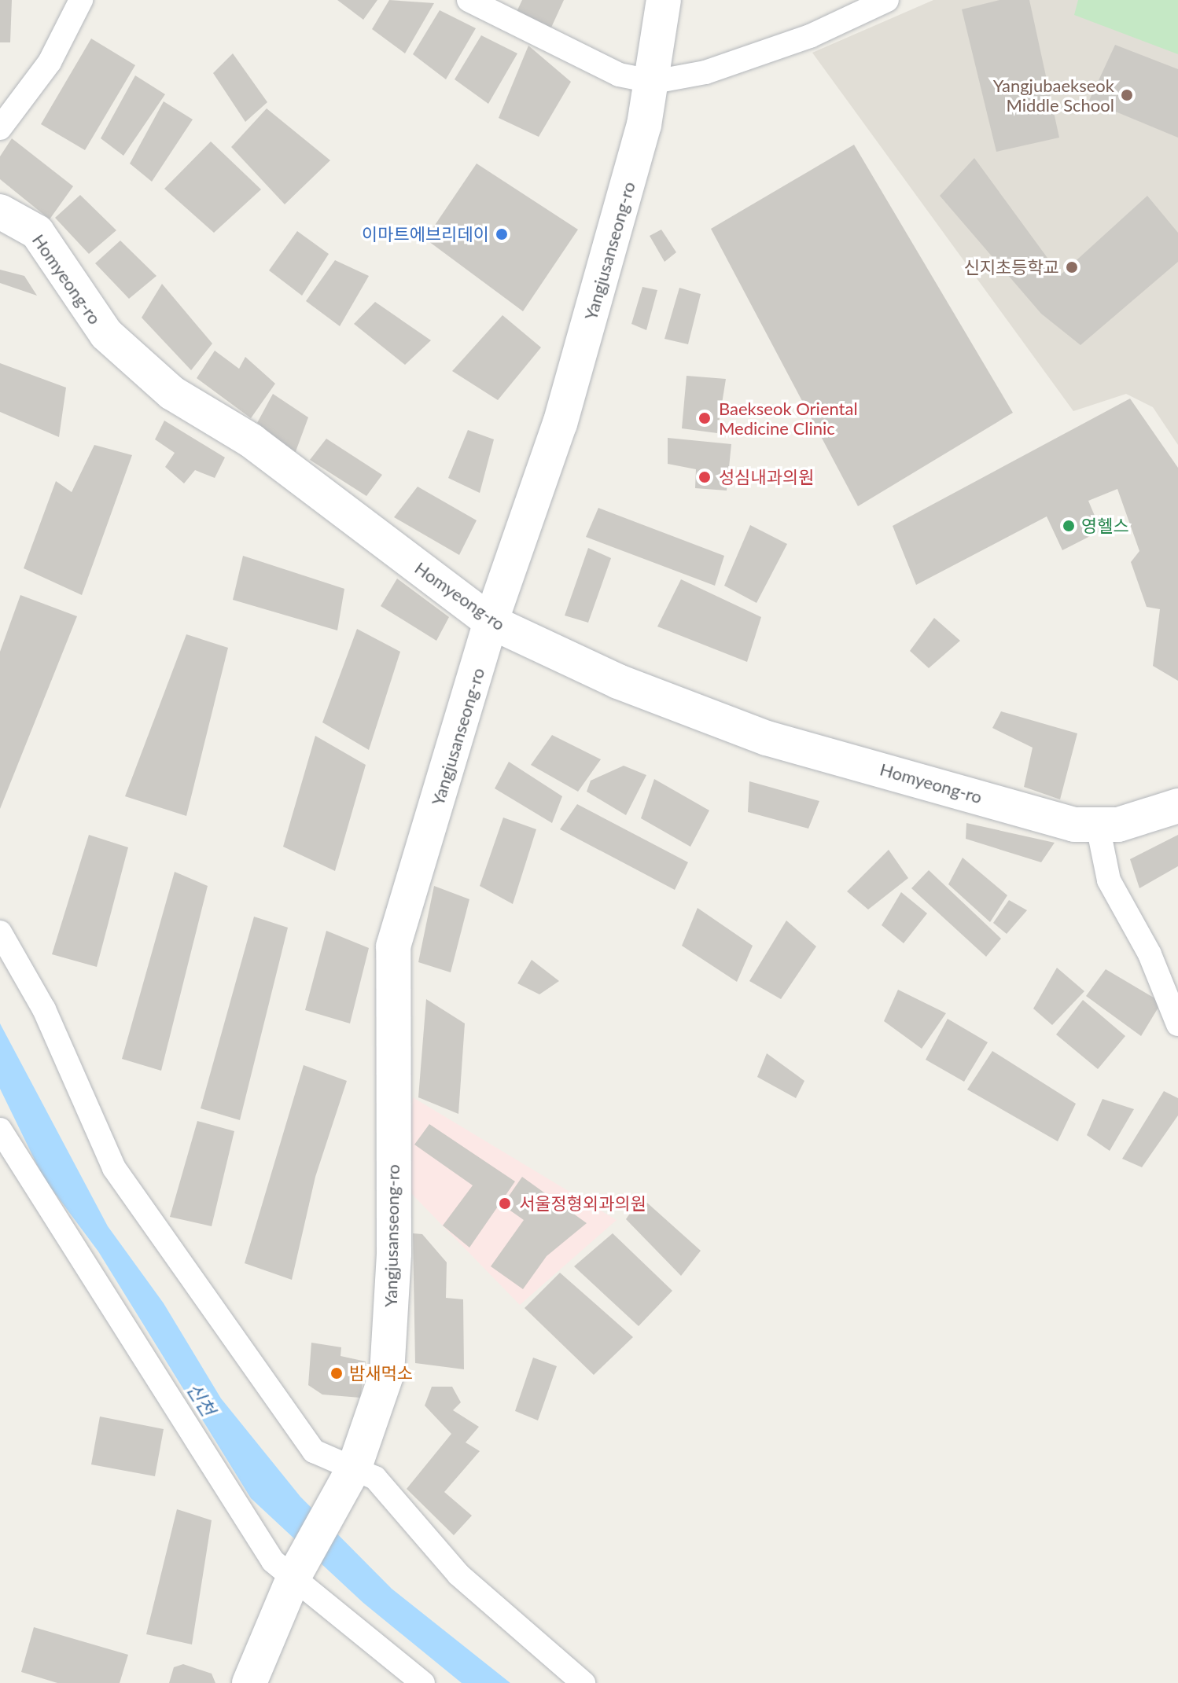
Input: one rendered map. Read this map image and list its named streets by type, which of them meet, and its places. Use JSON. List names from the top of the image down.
{
  "streets": {
    "street": ["Yangjusanseong-ro", "Homyeong-ro"]
  },
  "crossings": [
    ["Yangjusanseong-ro", "Homyeong-ro"]
  ],
  "water": ["신천"],
  "places": [
    "Yangjubaekseok Middle School",
    "이마트에브리데이",
    "신지초등학교",
    "Baekseok Oriental Medicine Clinic",
    "성심내과의원",
    "영헬스",
    "서울정형외과의원",
    "밤새먹소"
  ]
}
